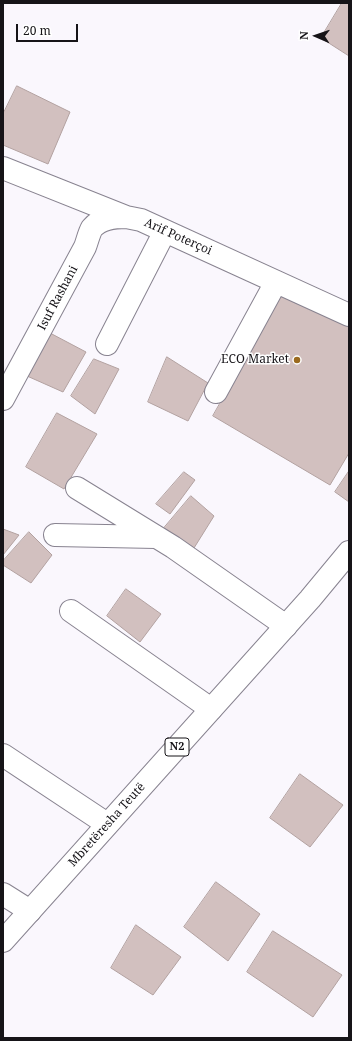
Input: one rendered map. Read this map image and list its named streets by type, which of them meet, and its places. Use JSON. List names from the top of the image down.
{
  "streets": {
    "street": [
      "Arif Poterçoi",
      "Isuf Rashani",
      "N2",
      "Mbretëresha Teutë"
    ]
  },
  "crossings": [
    ["Arif Poterçoi", "Isuf Rashani"]
  ],
  "places": ["ECO Market"],
  "scale_bar": "20 m",
  "north": "left"
}
